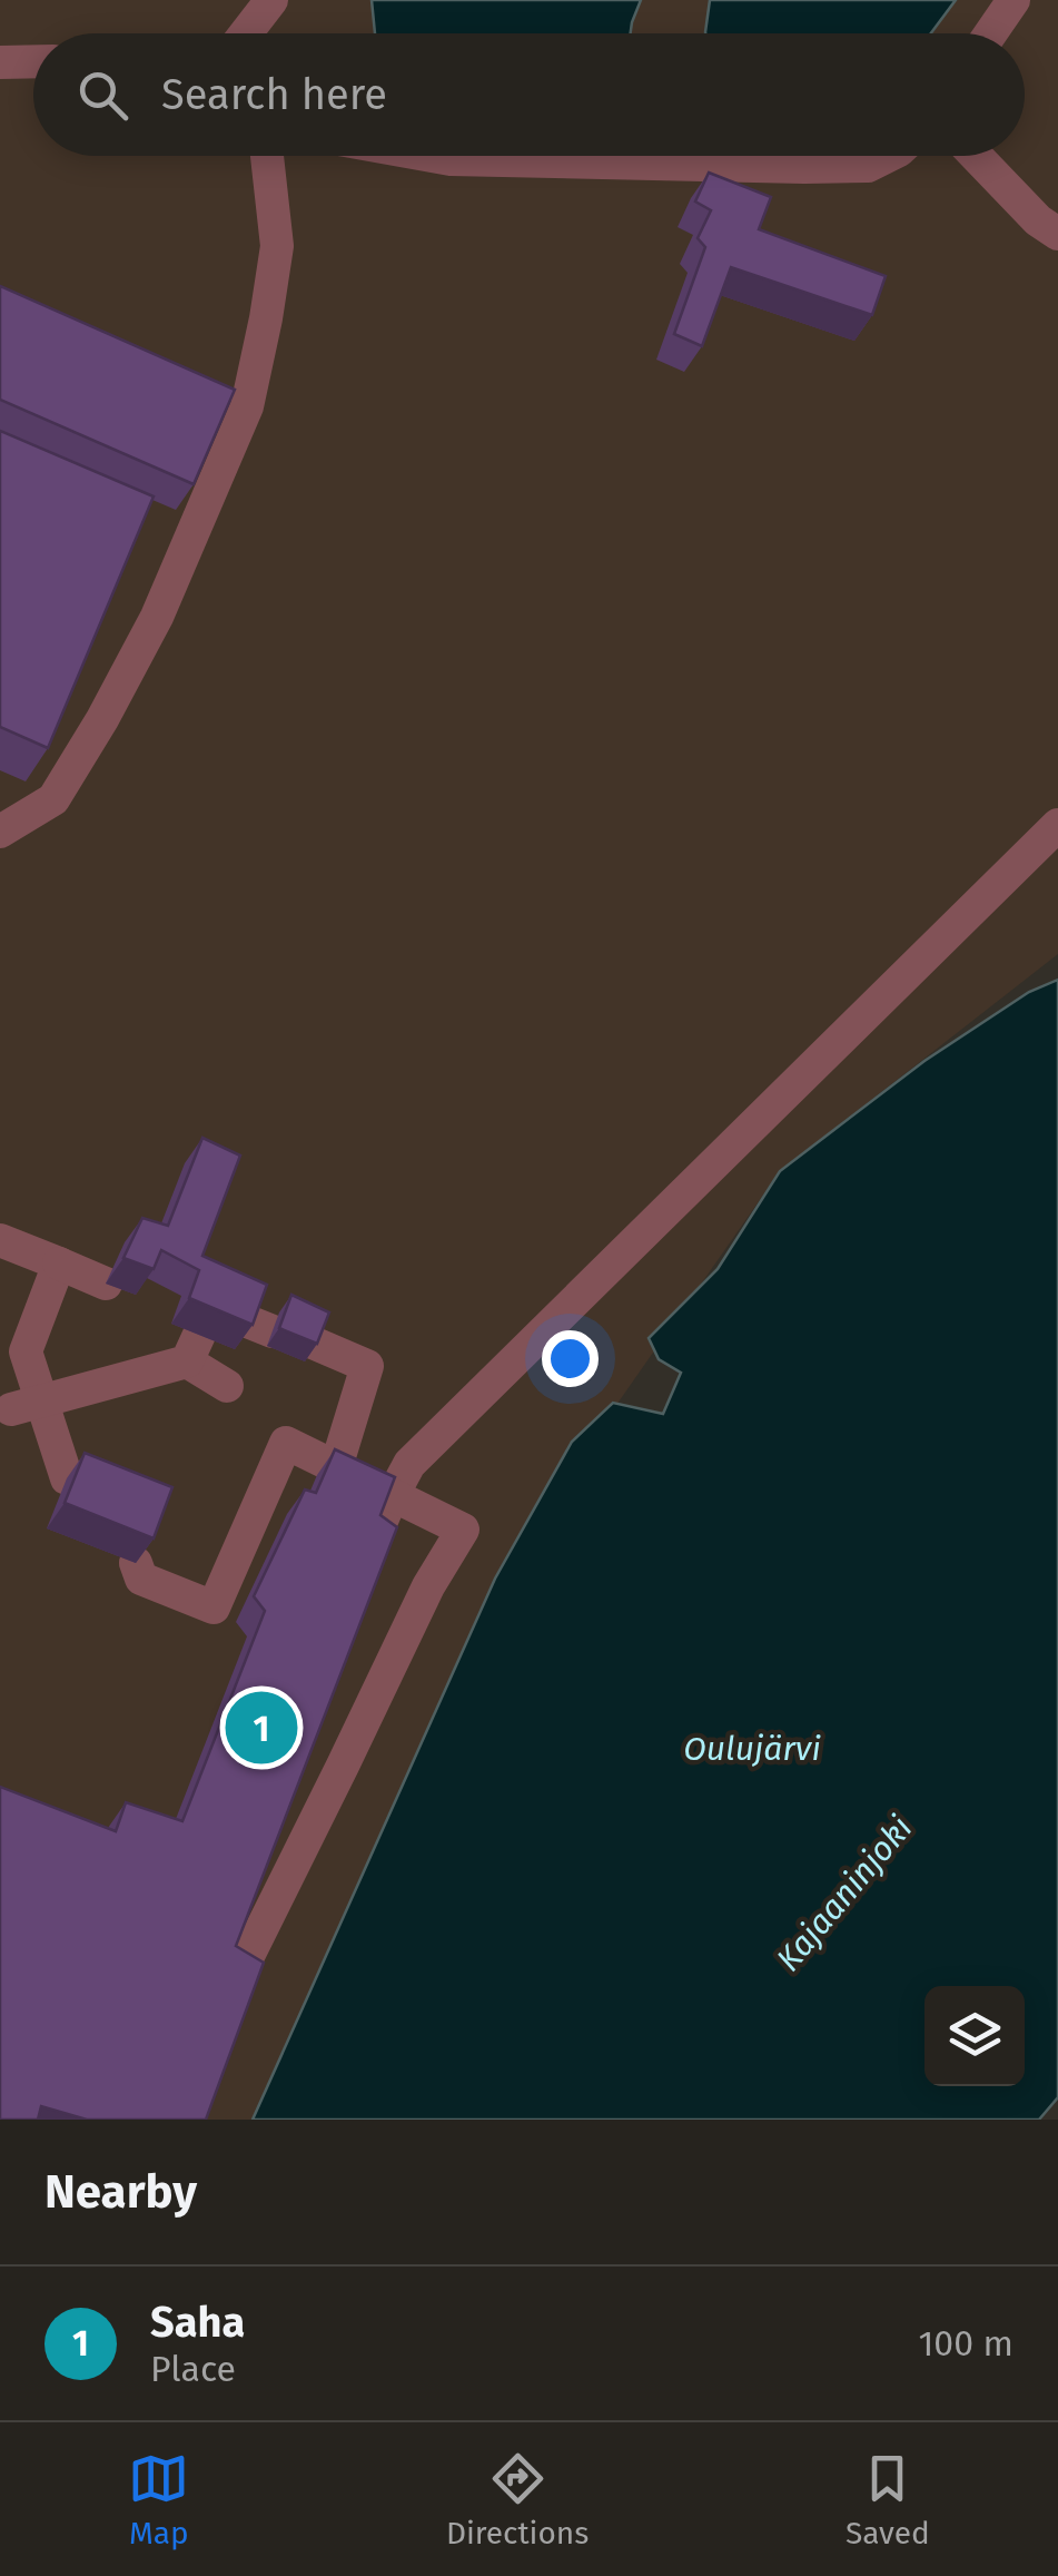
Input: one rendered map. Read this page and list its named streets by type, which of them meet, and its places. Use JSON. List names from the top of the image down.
{
  "water": ["Oulujärvi", "Kajaaninjoki"],
  "page": {
    "search": "Search here",
    "pins": "1",
    "heading": "Nearby",
    "list": [
      {
        "mark": "1",
        "name": "Saha",
        "note": "Place",
        "value": "100 m"
      }
    ],
    "nav": ["Map", "Directions", "Saved"]
  }
}
